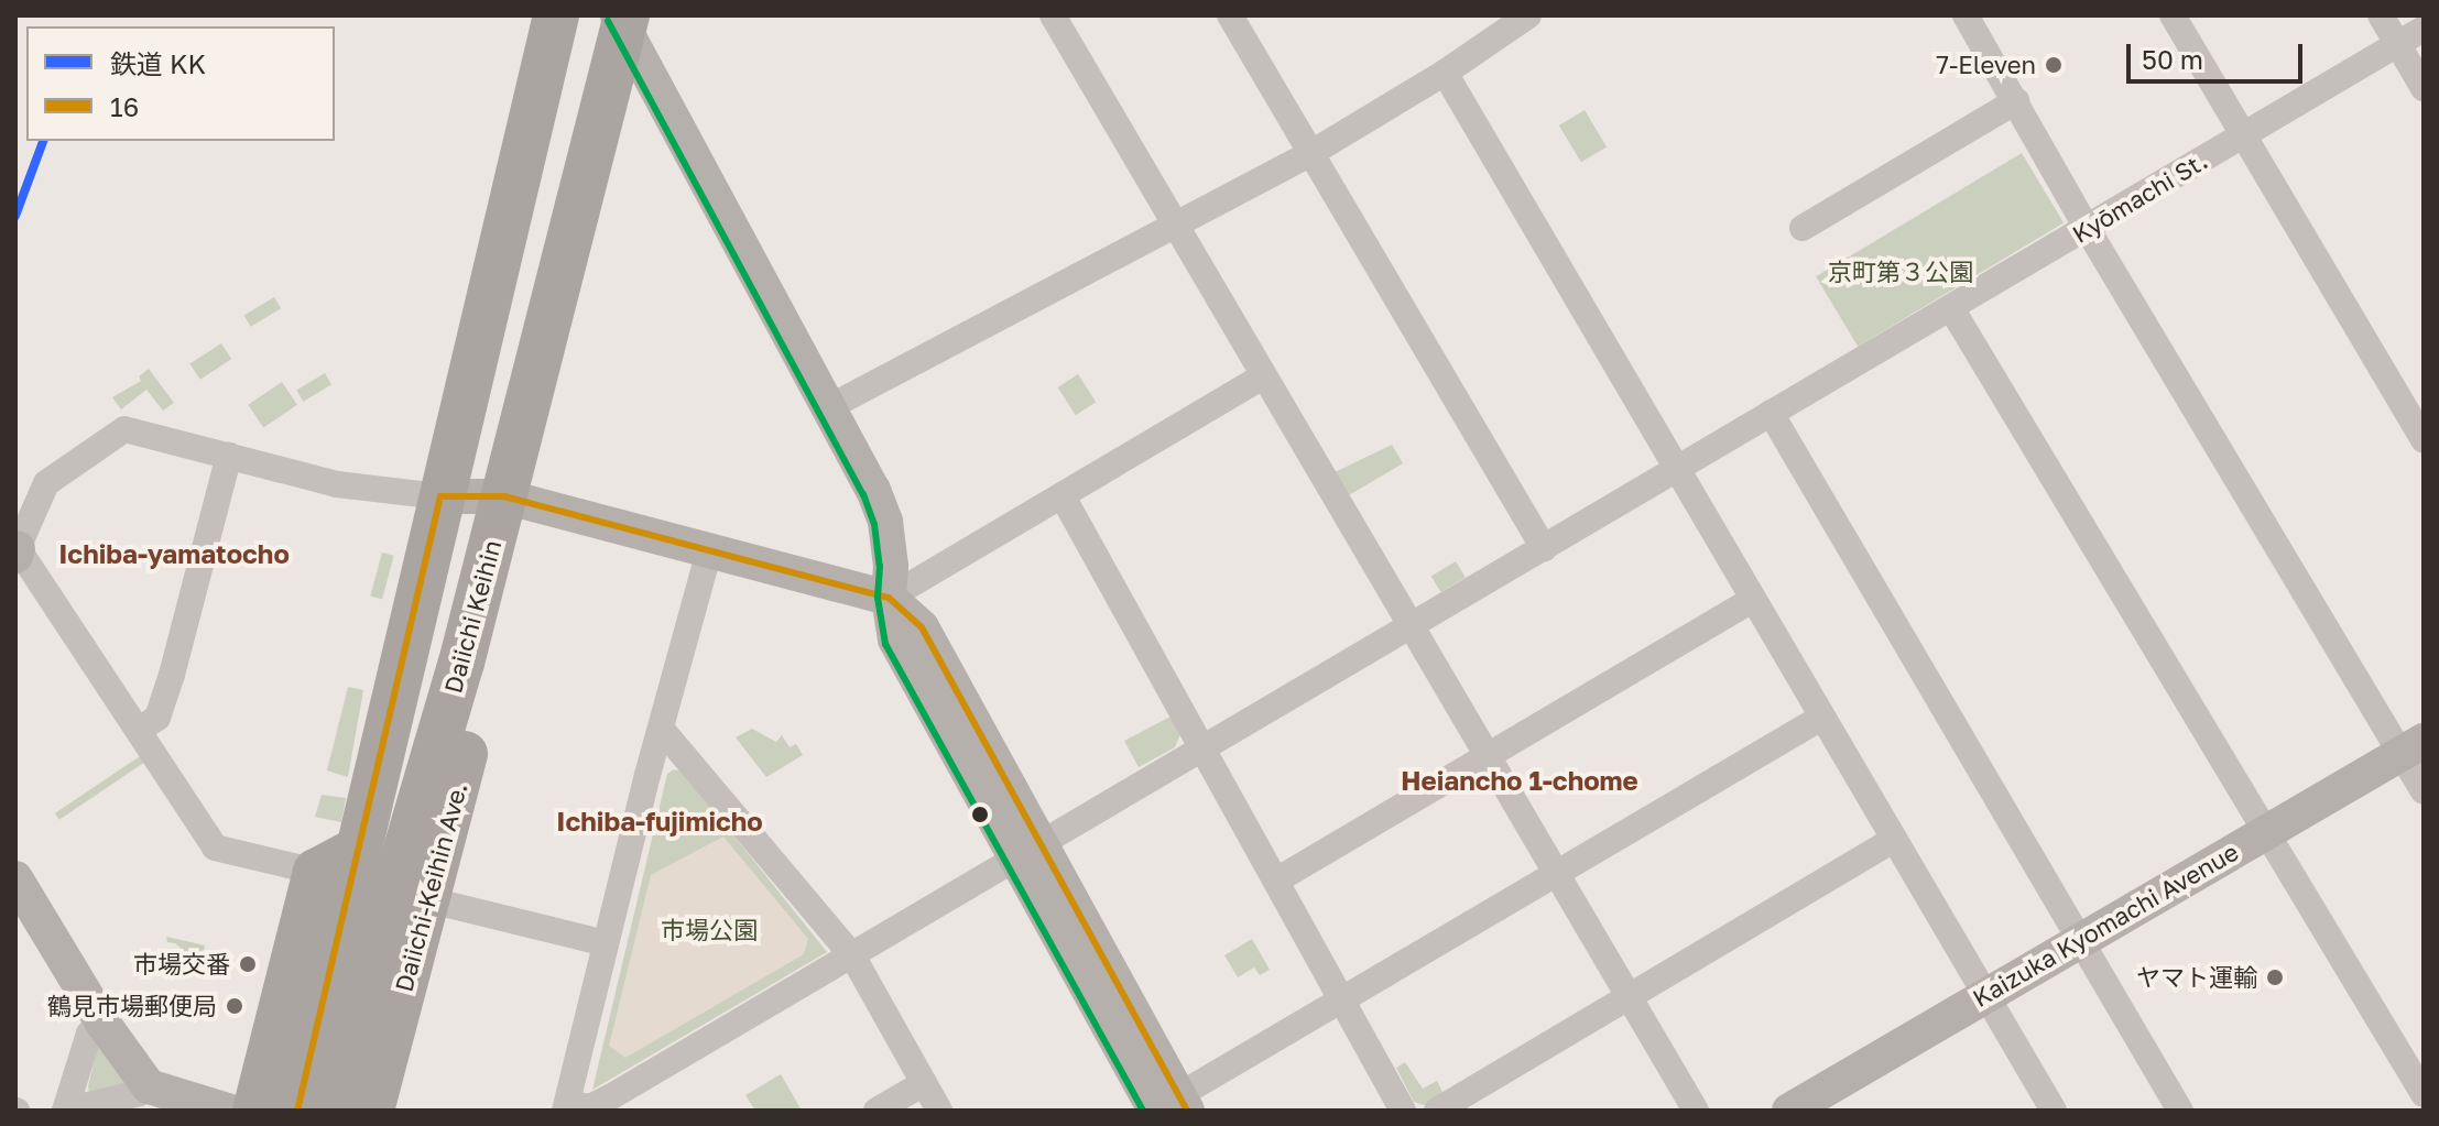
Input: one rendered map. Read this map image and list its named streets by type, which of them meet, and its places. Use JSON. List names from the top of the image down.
{
  "streets": {
    "highway": ["Daiichi Keihin", "Daiichi-Keihin Ave."],
    "street": ["Kyōmachi St.", "Kaizuka Kyomachi Avenue"]
  },
  "crossings": [
    ["Daiichi Keihin", "Daiichi-Keihin Ave."]
  ],
  "districts": ["Ichiba-yamatocho", "Heiancho 1-chome", "Ichiba-fujimicho"],
  "parks": ["京町第３公園", "市場公園"],
  "places": [
    "7-Eleven",
    "市場交番",
    "ヤマト運輸",
    "鶴見市場郵便局"
  ],
  "lines": ["rail line KK", "transit line 16"],
  "legend": ["鉄道 KK", "16"],
  "scale_bar": "50 m"
}
